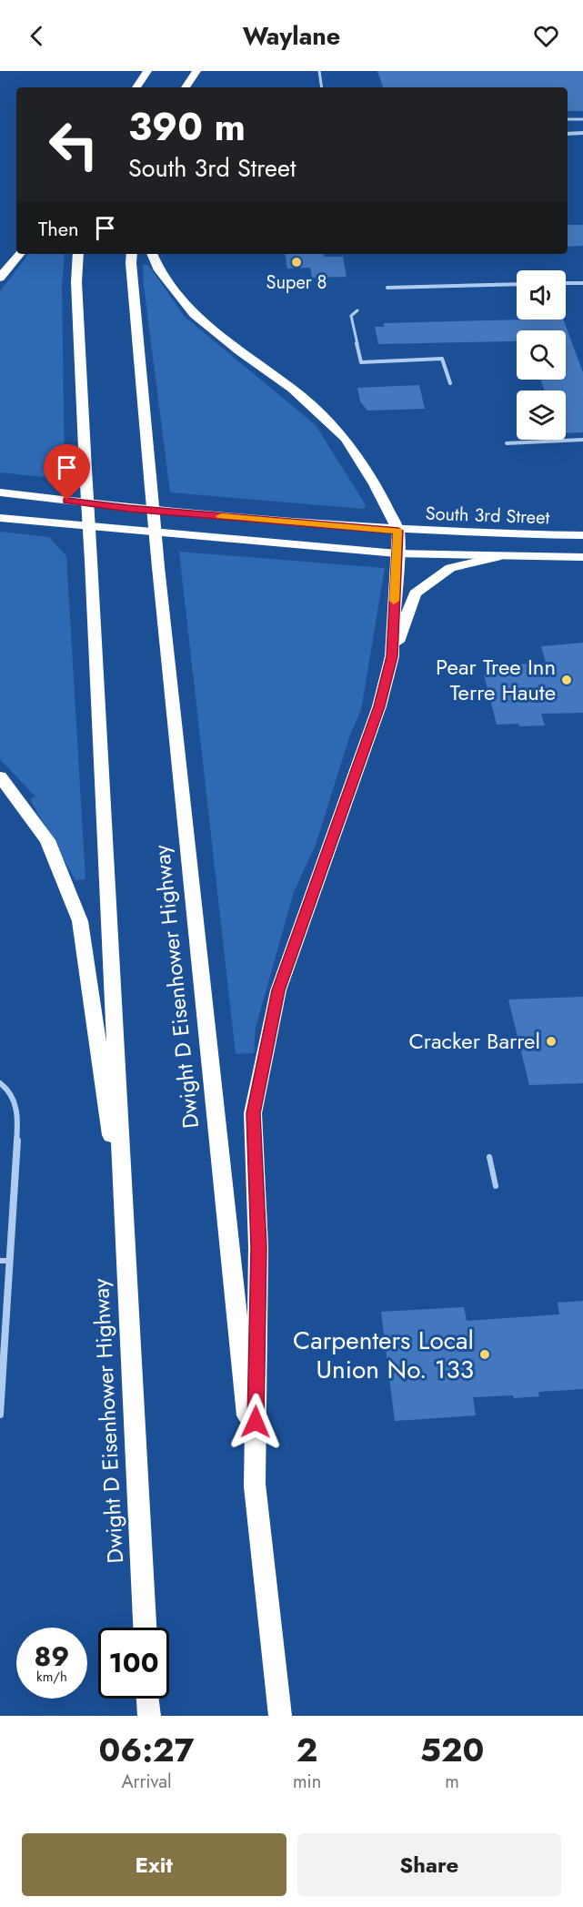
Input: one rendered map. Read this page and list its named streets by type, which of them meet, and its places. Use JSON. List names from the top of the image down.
{
  "streets": {
    "highway": ["South 3rd Street", "Dwight D Eisenhower Highway"]
  },
  "places": [
    "Super 8",
    "Pear Tree Inn Terre Haute",
    "Cracker Barrel",
    "Carpenters Local Union No. 133"
  ],
  "page": {
    "header": "Waylane",
    "turn": ["390 m", "South 3rd Street"],
    "then": "Then",
    "speed": "89 km/h",
    "limit": "100",
    "eta": [
      "06:27",
      "Arrival",
      "2",
      "min",
      "520",
      "m"
    ],
    "buttons": ["Exit", "Share"]
  }
}
